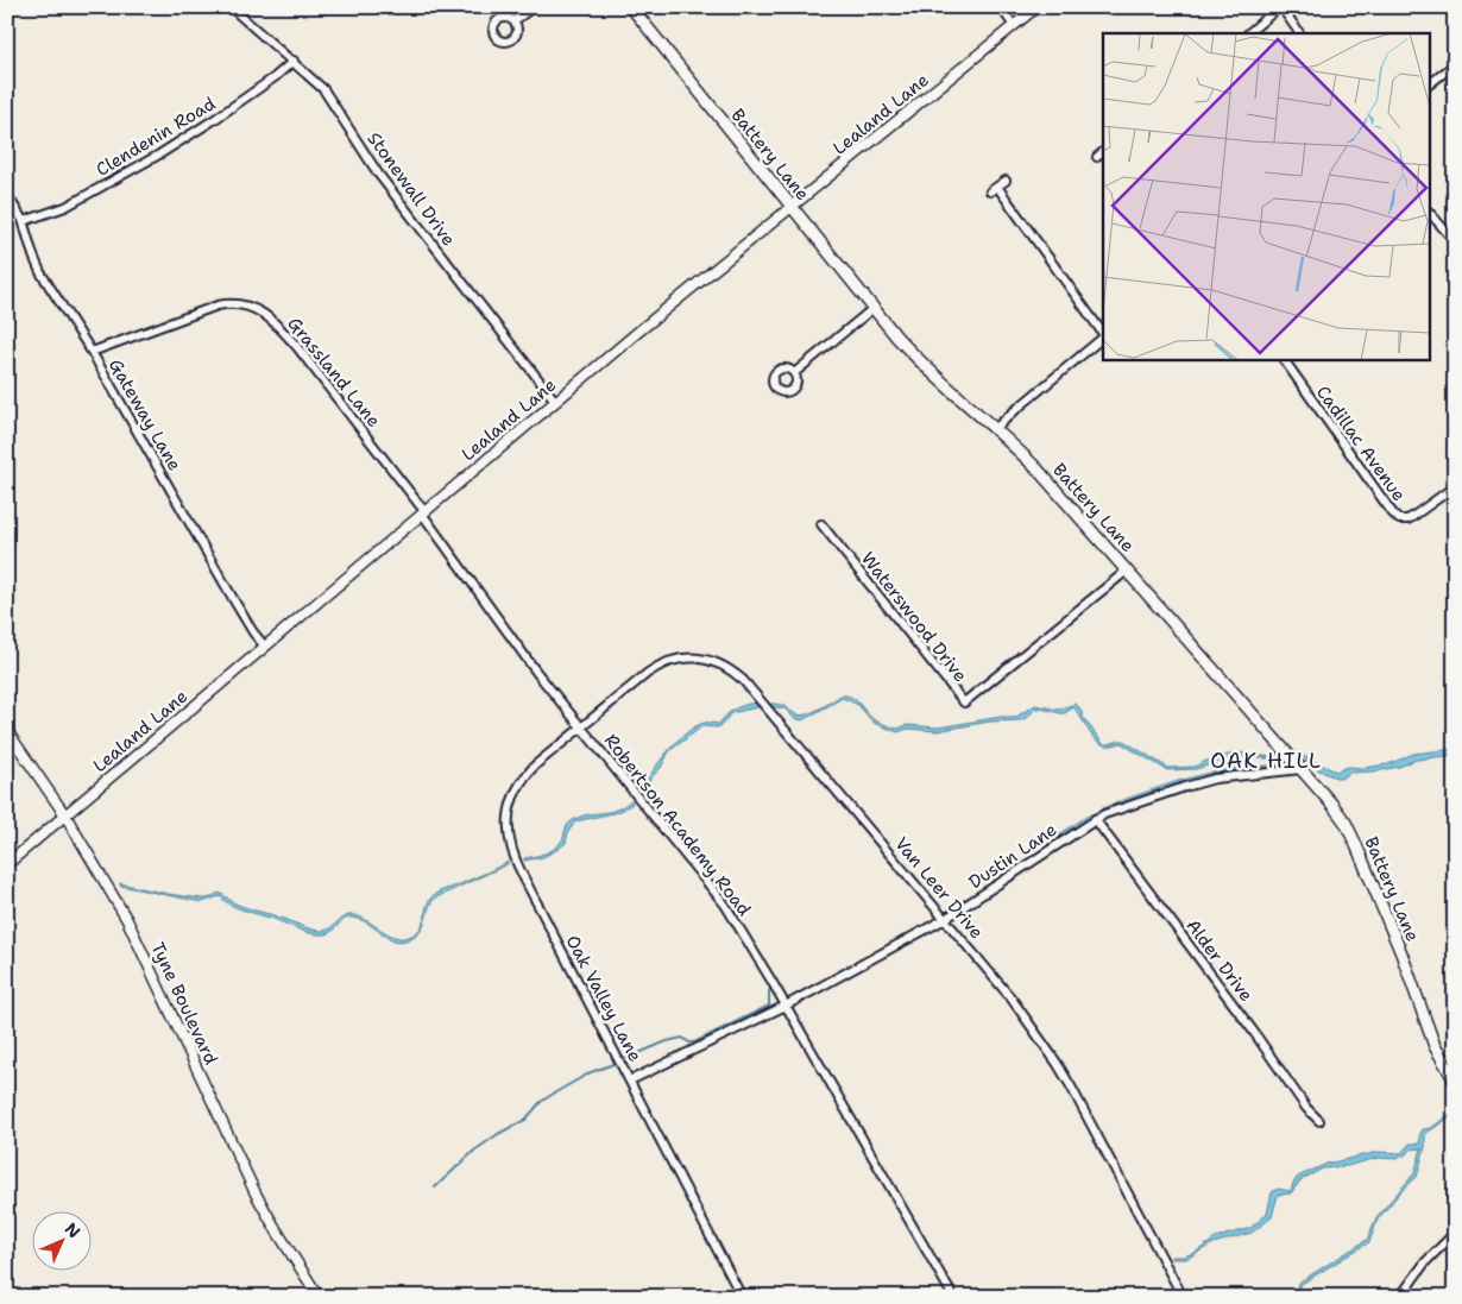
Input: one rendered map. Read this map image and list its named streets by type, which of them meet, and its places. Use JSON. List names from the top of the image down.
{
  "streets": {
    "main road": ["Battery Lane"],
    "street": [
      "Lealand Lane",
      "Clendenin Road",
      "Stonewall Drive",
      "Grassland Lane",
      "Gateway Lane",
      "Cadillac Avenue",
      "Waterswood Drive",
      "Robertson Academy Road",
      "Dustin Lane",
      "Van Leer Drive",
      "Alder Drive",
      "Oak Valley Lane",
      "Tyne Boulevard"
    ]
  },
  "crossings": [
    ["Lealand Lane", "Battery Lane"],
    ["Lealand Lane", "Stonewall Drive"],
    ["Lealand Lane", "Grassland Lane"],
    ["Lealand Lane", "Gateway Lane"],
    ["Lealand Lane", "Robertson Academy Road"],
    ["Lealand Lane", "Tyne Boulevard"],
    ["Clendenin Road", "Stonewall Drive"],
    ["Clendenin Road", "Gateway Lane"],
    ["Battery Lane", "Waterswood Drive"],
    ["Battery Lane", "Dustin Lane"],
    ["Grassland Lane", "Gateway Lane"],
    ["Grassland Lane", "Robertson Academy Road"],
    ["Robertson Academy Road", "Dustin Lane"],
    ["Robertson Academy Road", "Van Leer Drive"],
    ["Robertson Academy Road", "Oak Valley Lane"],
    ["Dustin Lane", "Van Leer Drive"],
    ["Dustin Lane", "Alder Drive"],
    ["Dustin Lane", "Oak Valley Lane"],
    ["Van Leer Drive", "Oak Valley Lane"]
  ],
  "districts": ["OAK HILL"],
  "north": "top right"
}
